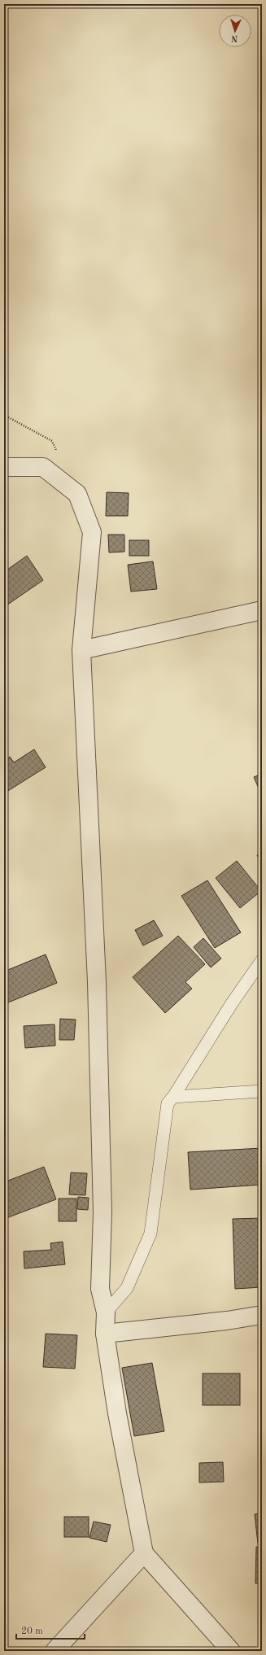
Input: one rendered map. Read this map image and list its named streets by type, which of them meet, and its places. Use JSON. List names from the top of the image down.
{
  "scale_bar": "20 m",
  "north": "bottom"
}
